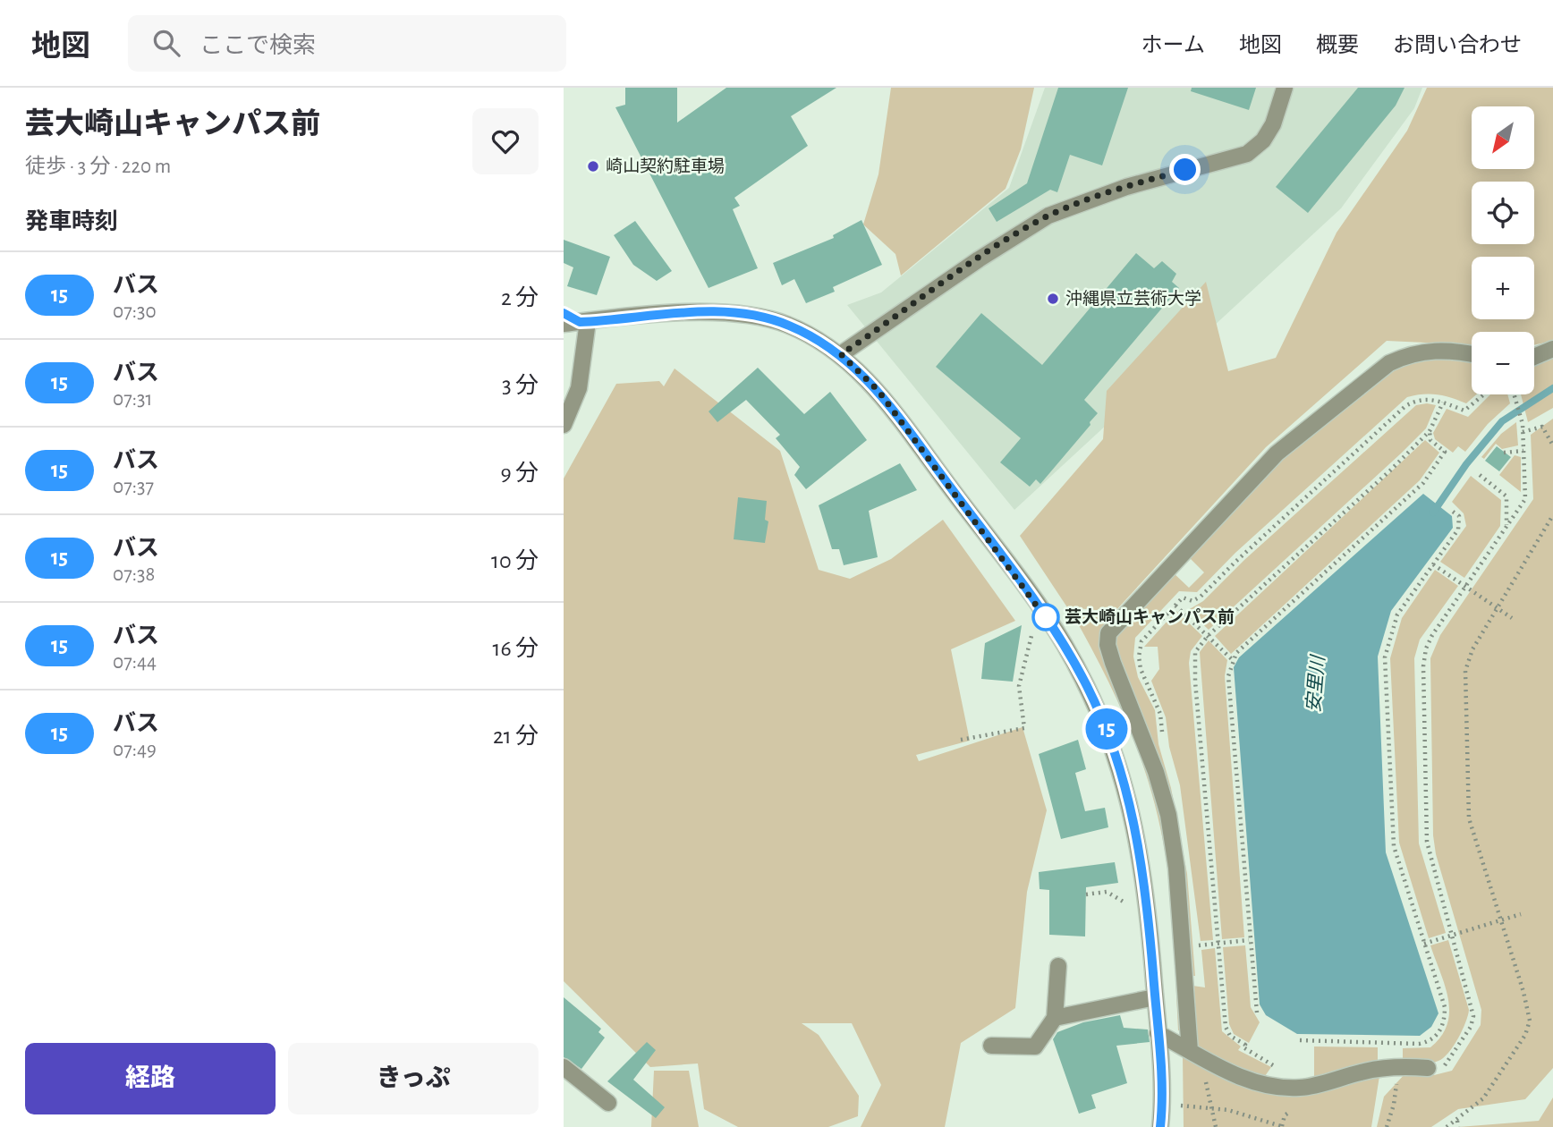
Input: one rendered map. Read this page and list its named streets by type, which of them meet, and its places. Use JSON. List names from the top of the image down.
{
  "water": ["安里川"],
  "places": ["崎山契約駐車場", "沖縄県立芸術大学", "芸大崎山キャンパス前"],
  "lines": ["bus line 15"],
  "north": "bottom left",
  "page": {
    "header": "地図",
    "search": "ここで検索",
    "nav": [
      "ホーム",
      "地図",
      "概要",
      "お問い合わせ"
    ],
    "heading": [
      ["芸大崎山キャンパス前", "徒歩 · 3 分 · 220 m"],
      "発車時刻"
    ],
    "on_map": "15",
    "map_buttons": ["+", "−"],
    "list": [
      {
        "mark": "15",
        "name": "バス",
        "note": "07:30",
        "value": "2 分"
      },
      {
        "mark": "15",
        "name": "バス",
        "note": "07:31",
        "value": "3 分"
      },
      {
        "mark": "15",
        "name": "バス",
        "note": "07:37",
        "value": "9 分"
      },
      {
        "mark": "15",
        "name": "バス",
        "note": "07:38",
        "value": "10 分"
      },
      {
        "mark": "15",
        "name": "バス",
        "note": "07:44",
        "value": "16 分"
      },
      {
        "mark": "15",
        "name": "バス",
        "note": "07:49",
        "value": "21 分"
      }
    ],
    "buttons": ["経路", "きっぷ"]
  }
}
